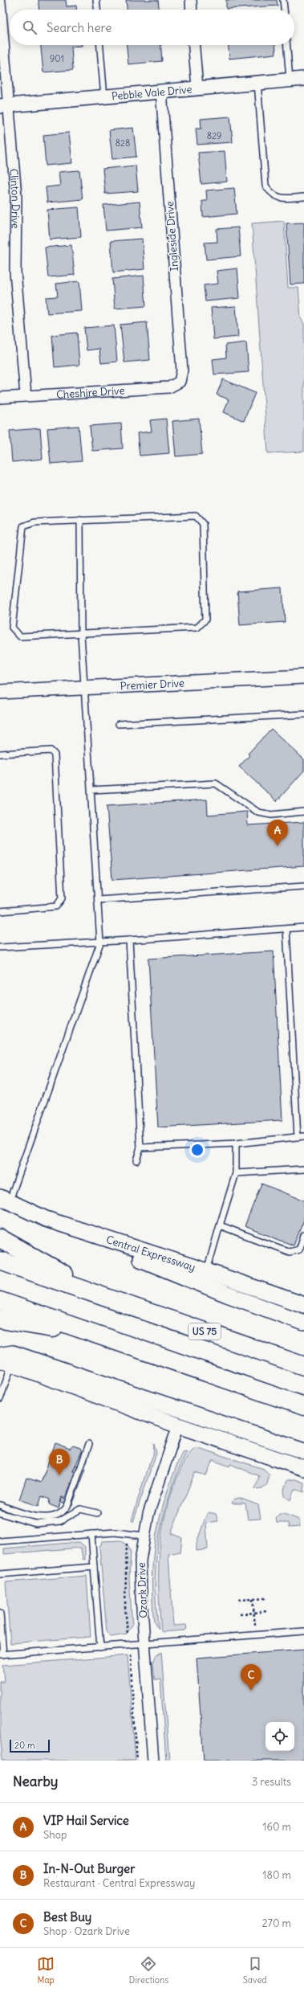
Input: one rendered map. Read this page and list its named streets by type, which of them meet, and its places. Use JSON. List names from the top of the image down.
{
  "streets": {
    "highway": ["US 75"],
    "main road": ["Central Expressway"],
    "street": [
      "Pebble Vale Drive",
      "Clinton Drive",
      "Ingleside Drive",
      "Cheshire Drive",
      "Premier Drive",
      "Ozark Drive"
    ]
  },
  "crossings": [
    ["Pebble Vale Drive", "Clinton Drive"],
    ["Pebble Vale Drive", "Ingleside Drive"],
    ["Clinton Drive", "Cheshire Drive"],
    ["Ingleside Drive", "Cheshire Drive"]
  ],
  "house_numbers": ["901", "829", "828"],
  "scale_bar": "20 m",
  "page": {
    "search": "Search here",
    "pins": ["A", "B", "C"],
    "scale": "20 m",
    "heading": ["Nearby", "3 results"],
    "list": [
      {
        "mark": "A",
        "name": "VIP Hail Service",
        "note": "Shop",
        "value": "160 m"
      },
      {
        "mark": "B",
        "name": "In-N-Out Burger",
        "note": "Restaurant · Central Expressway",
        "value": "180 m"
      },
      {
        "mark": "C",
        "name": "Best Buy",
        "note": "Shop · Ozark Drive",
        "value": "270 m"
      }
    ],
    "nav": ["Map", "Directions", "Saved"]
  }
}
